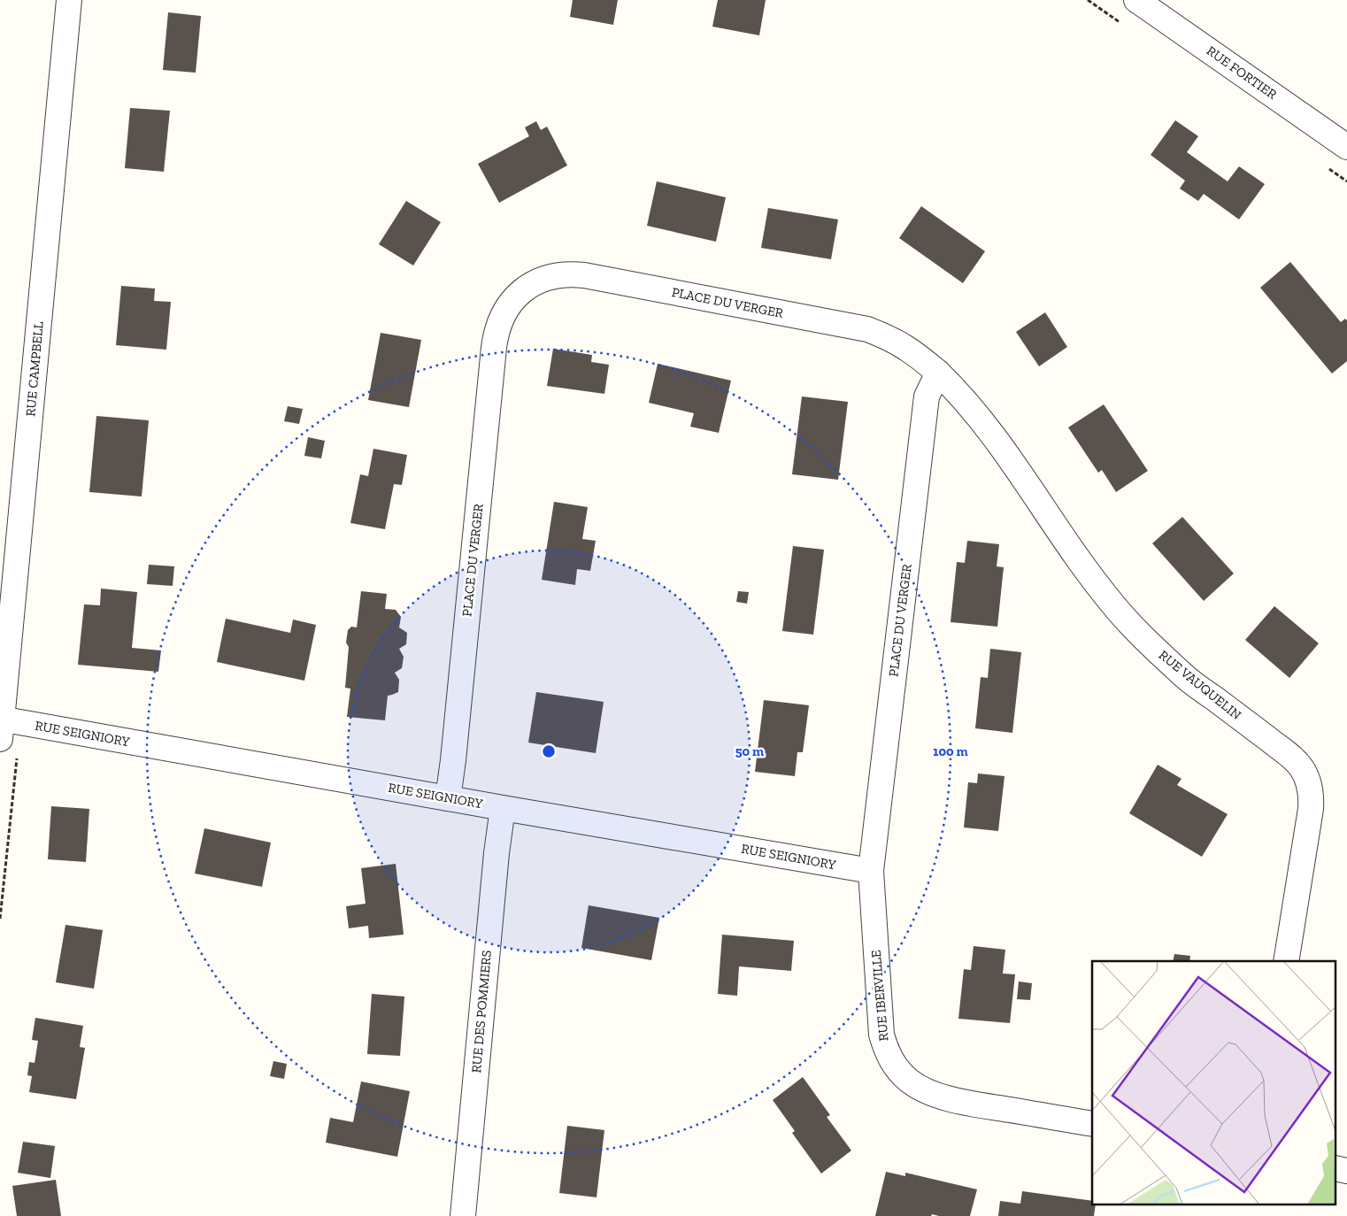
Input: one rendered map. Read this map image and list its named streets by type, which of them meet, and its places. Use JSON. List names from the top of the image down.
{
  "streets": {
    "street": [
      "RUE FORTIER",
      "PLACE DU VERGER",
      "RUE CAMPBELL",
      "RUE VAUQUELIN",
      "RUE SEIGNIORY",
      "RUE IBERVILLE",
      "RUE DES POMMIERS"
    ]
  },
  "crossings": [
    ["PLACE DU VERGER", "RUE VAUQUELIN"],
    ["PLACE DU VERGER", "RUE SEIGNIORY"],
    ["PLACE DU VERGER", "RUE IBERVILLE"],
    ["RUE CAMPBELL", "RUE SEIGNIORY"],
    ["RUE SEIGNIORY", "RUE IBERVILLE"],
    ["RUE SEIGNIORY", "RUE DES POMMIERS"]
  ],
  "rings": ["50 m", "100 m"]
}
